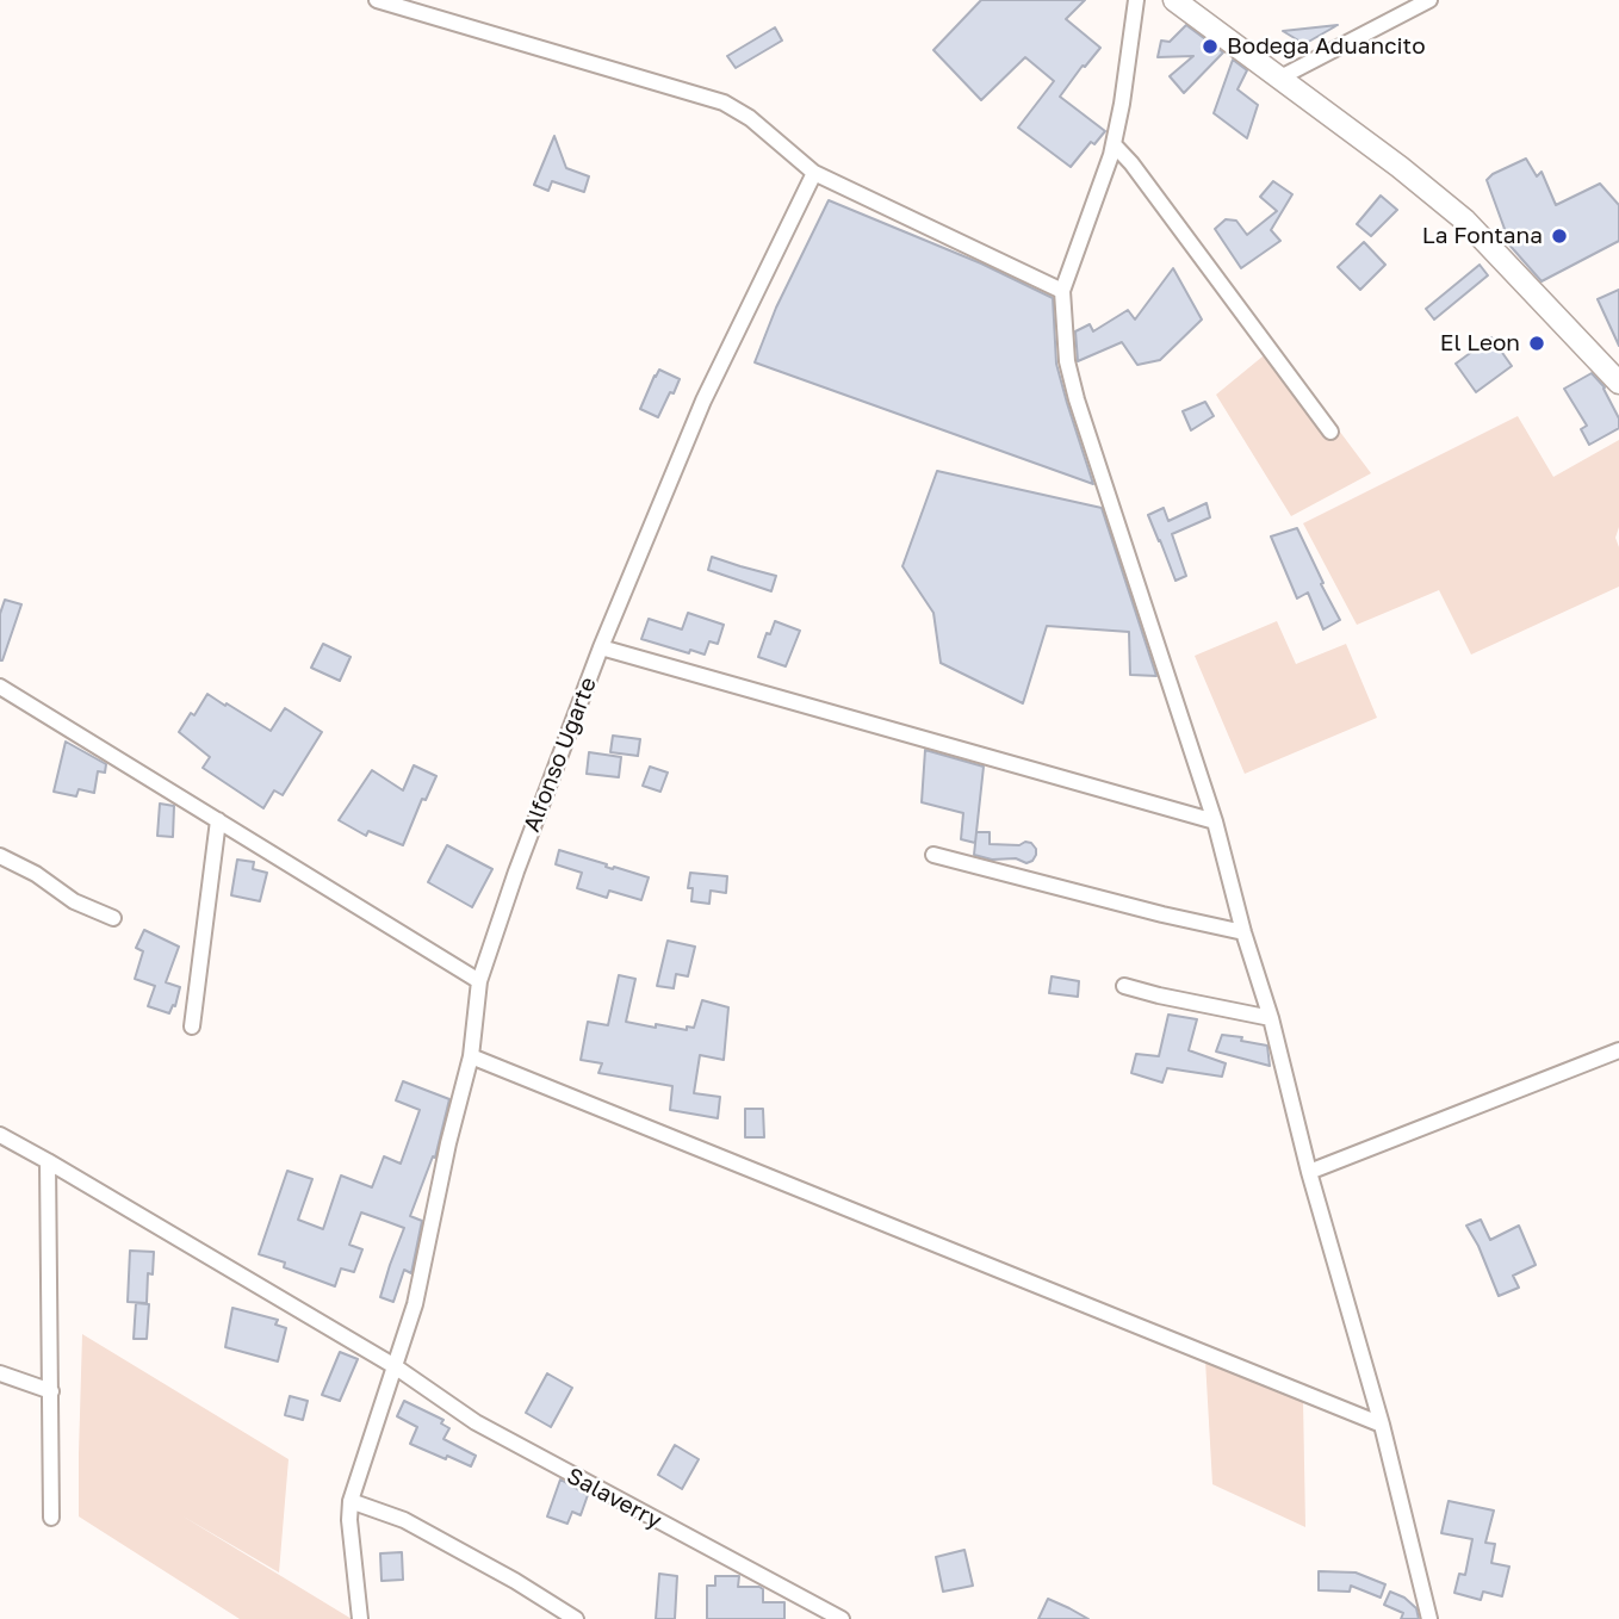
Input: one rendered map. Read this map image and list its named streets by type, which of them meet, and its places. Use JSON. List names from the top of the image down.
{
  "streets": {
    "street": ["Alfonso Ugarte", "Salaverry"]
  },
  "crossings": [
    ["Alfonso Ugarte", "Salaverry"]
  ],
  "places": ["Bodega Aduancito", "La Fontana", "El Leon"]
}
